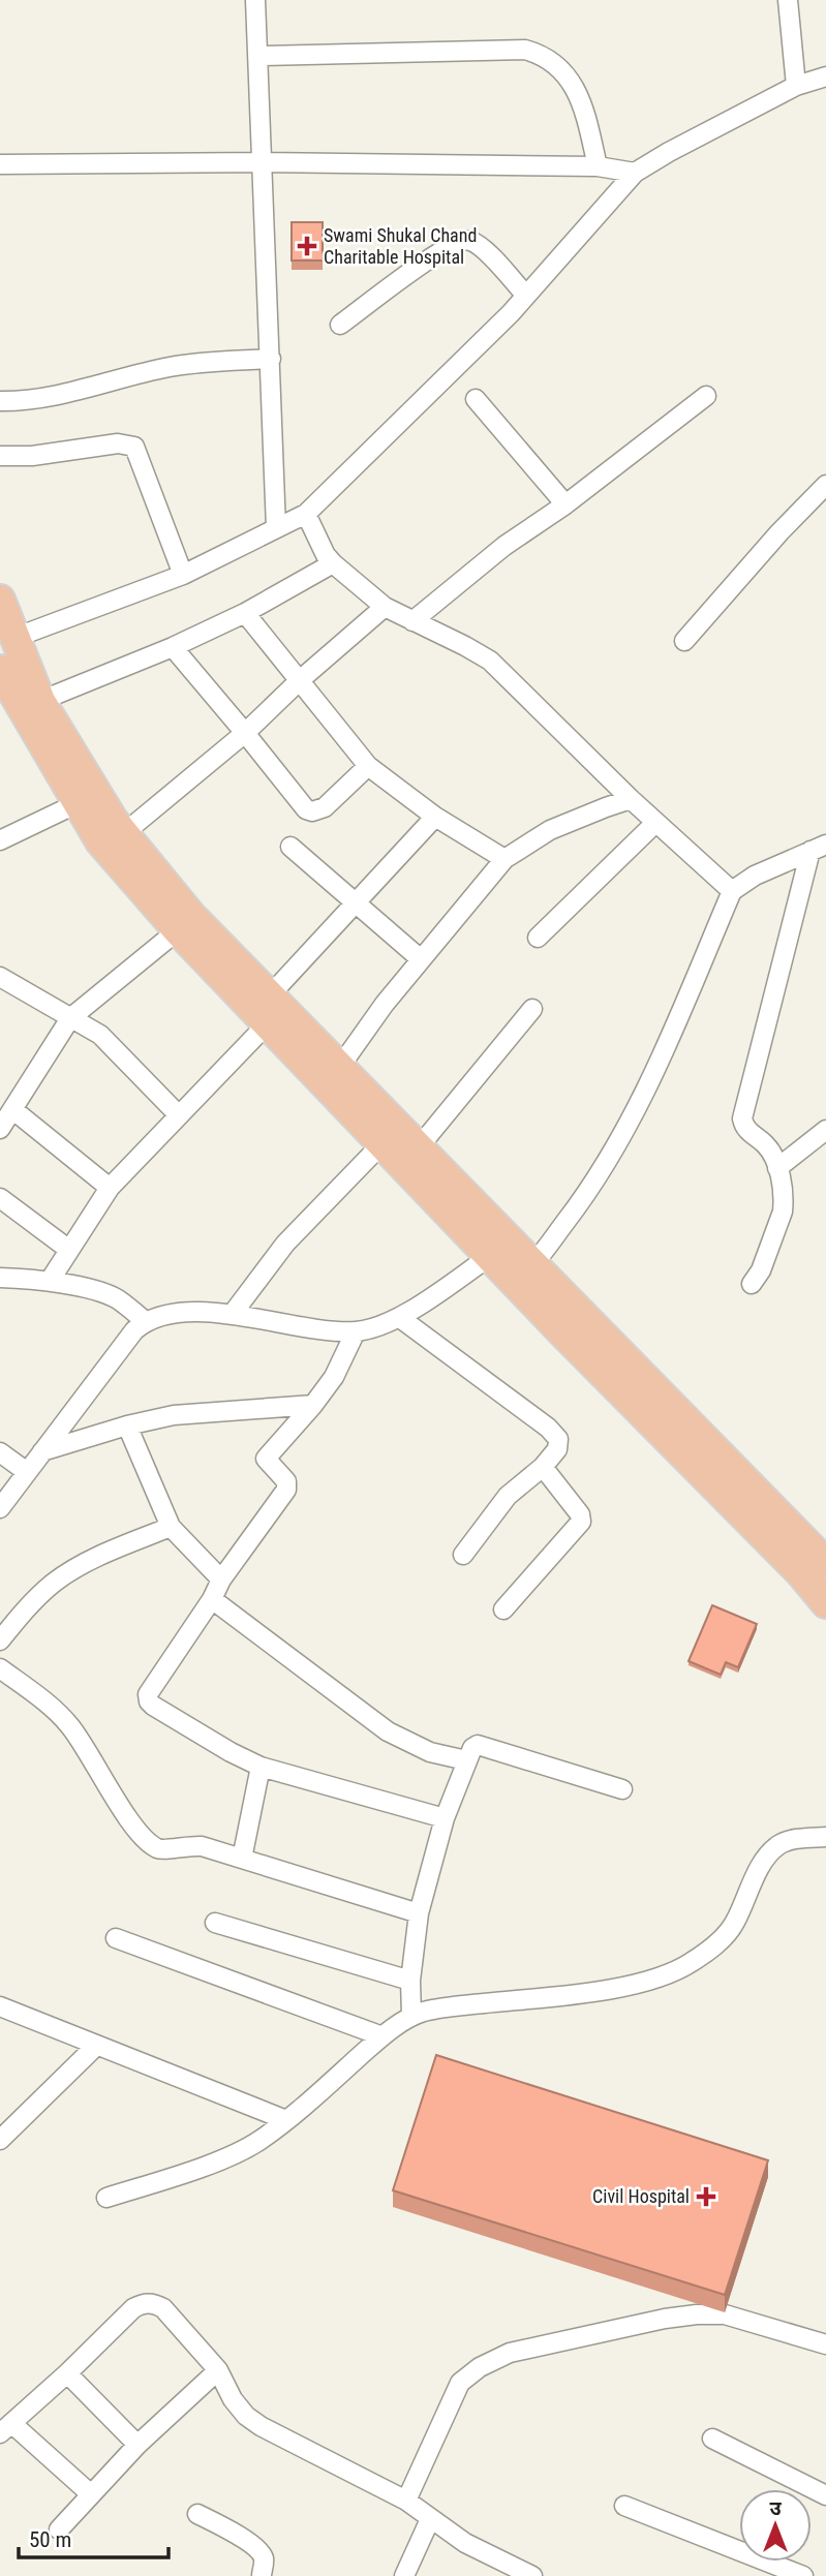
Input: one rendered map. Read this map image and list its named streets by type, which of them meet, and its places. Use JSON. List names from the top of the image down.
{
  "places": {
    "health": ["Swami Shukal Chand Charitable Hospital", "Civil Hospital"]
  },
  "scale_bar": "50 m",
  "north": "top"
}
